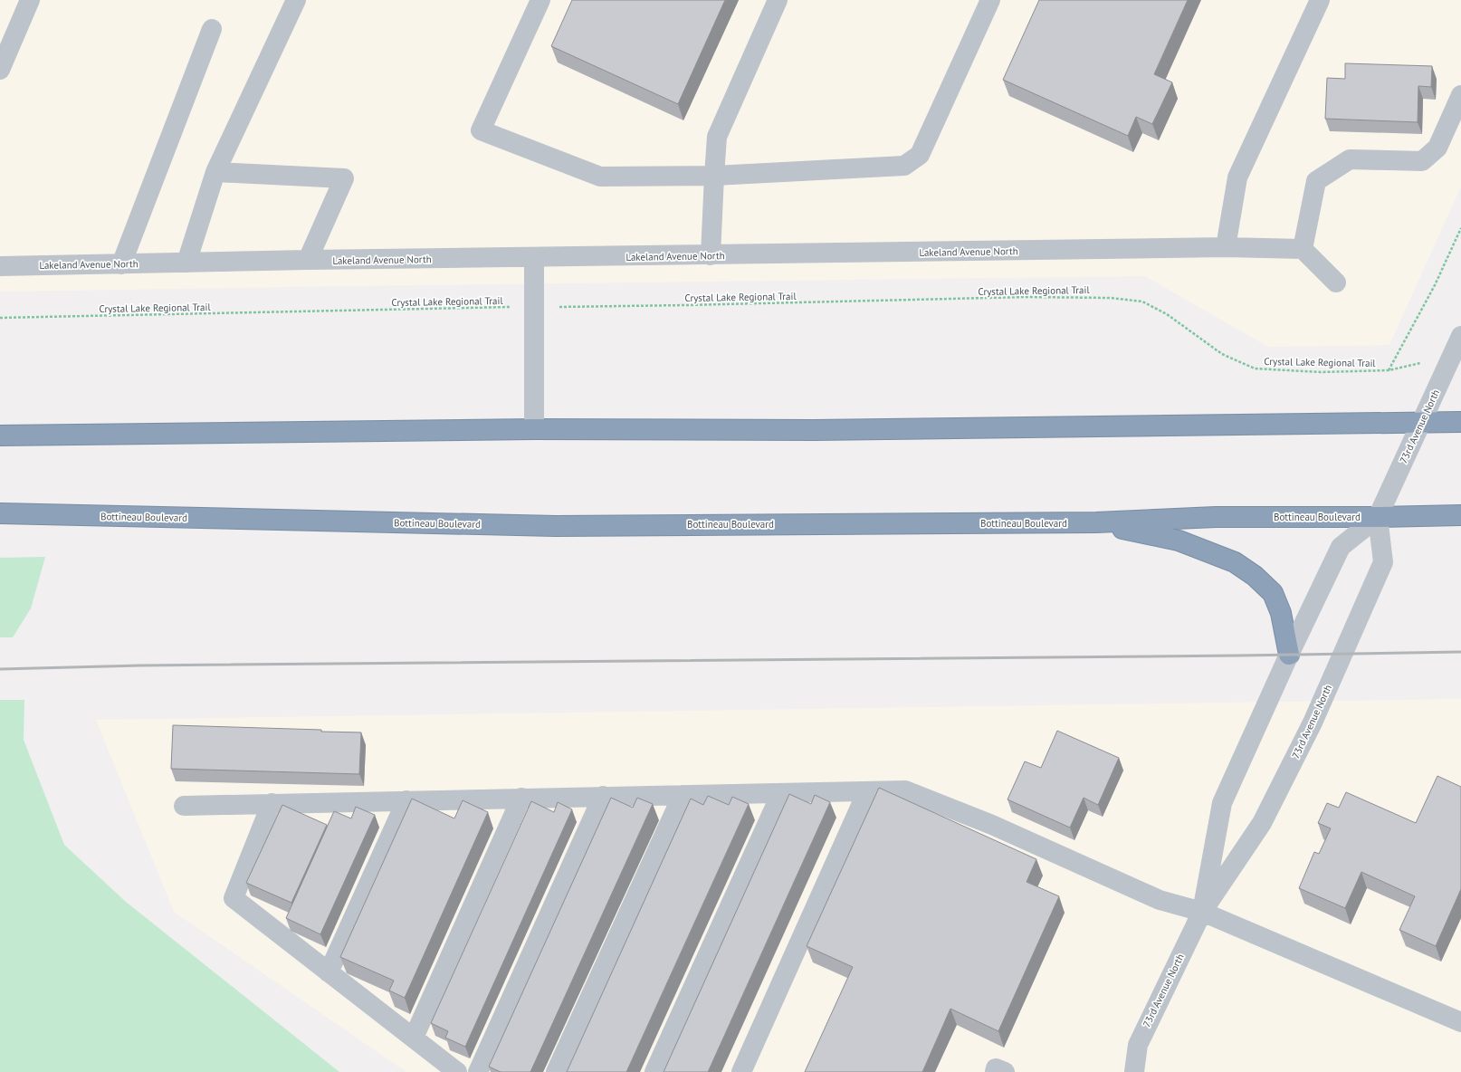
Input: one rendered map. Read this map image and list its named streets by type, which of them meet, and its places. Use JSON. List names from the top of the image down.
{
  "streets": {
    "highway": ["Bottineau Boulevard"],
    "street": ["Lakeland Avenue North", "73rd Avenue North"],
    "path": ["Crystal Lake Regional Trail"]
  },
  "crossings": [
    ["Crystal Lake Regional Trail", "73rd Avenue North"],
    ["73rd Avenue North", "Bottineau Boulevard"]
  ]
}
